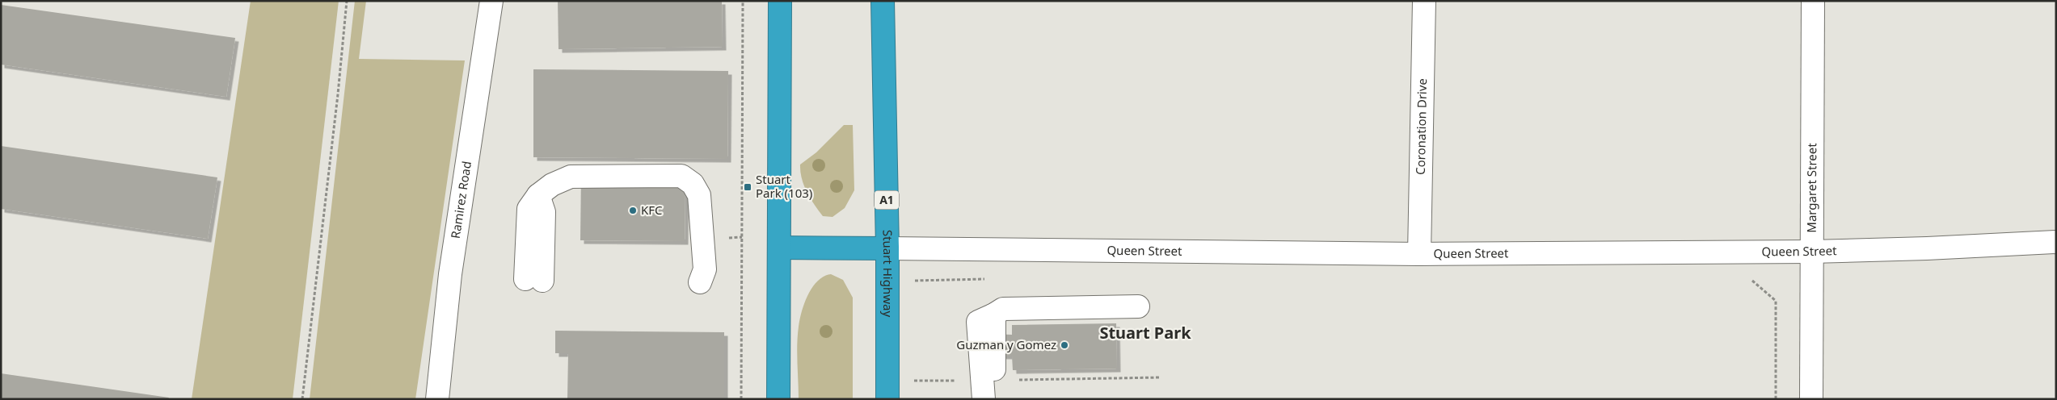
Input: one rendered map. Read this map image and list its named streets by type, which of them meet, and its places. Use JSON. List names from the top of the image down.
{
  "streets": {
    "highway": ["A1", "Stuart Highway"],
    "street": [
      "Coronation Drive",
      "Margaret Street",
      "Ramirez Road",
      "Queen Street"
    ]
  },
  "crossings": [
    ["Coronation Drive", "Queen Street"],
    ["Margaret Street", "Queen Street"],
    ["Queen Street", "Stuart Highway"]
  ],
  "districts": ["Stuart Park"],
  "places": {
    "transit": ["Stuart Park (103)"],
    "other": ["KFC", "Guzman y Gomez"]
  }
}
